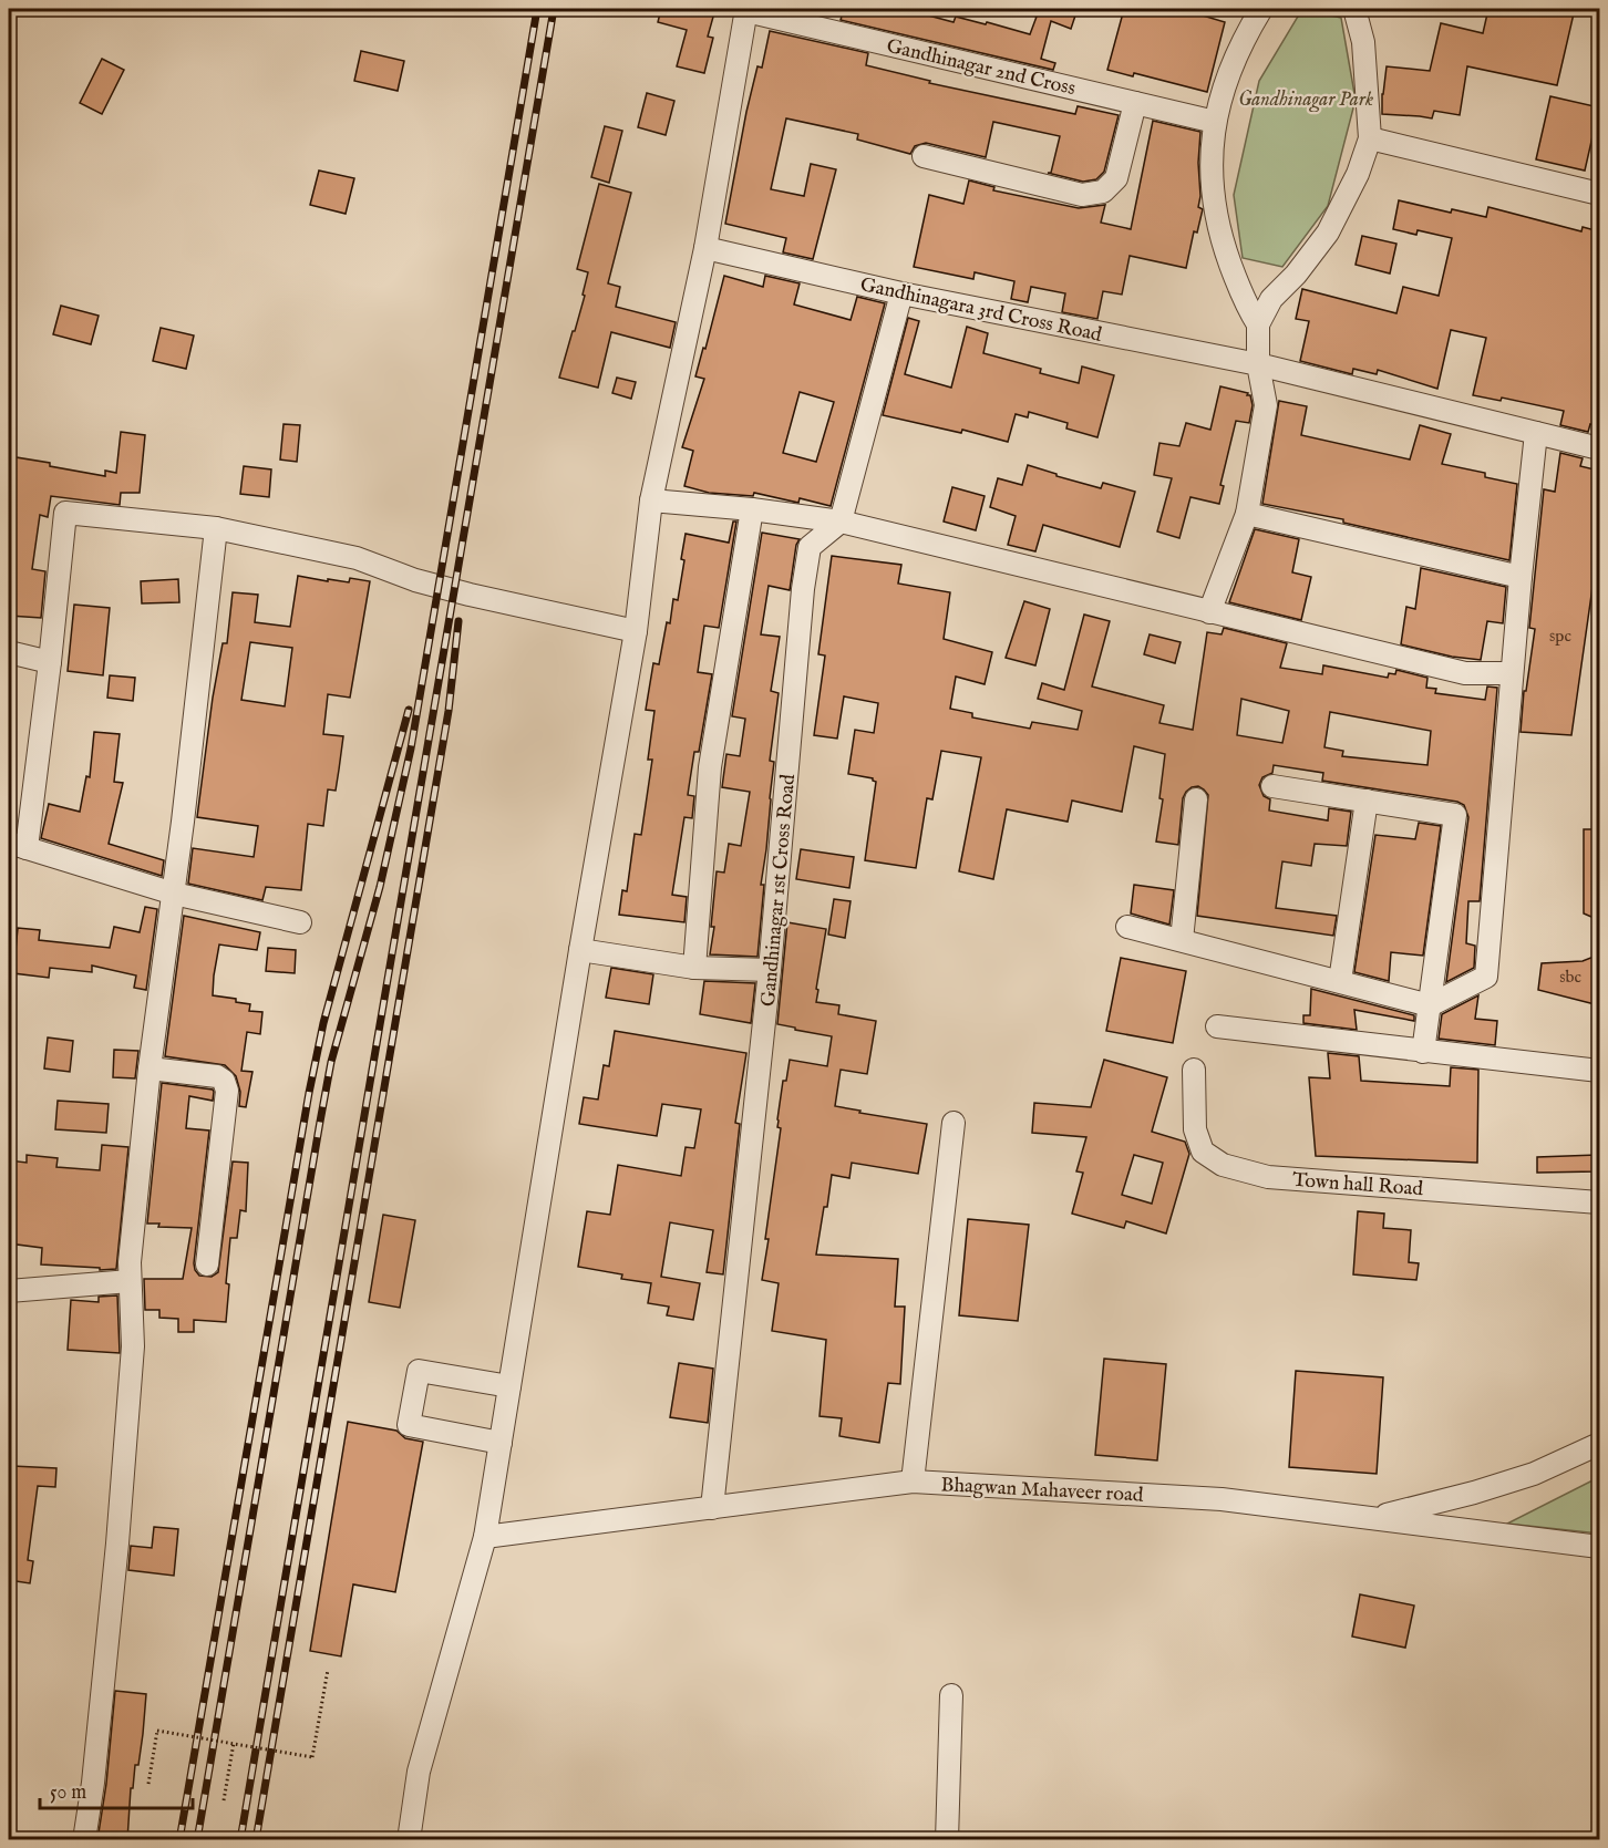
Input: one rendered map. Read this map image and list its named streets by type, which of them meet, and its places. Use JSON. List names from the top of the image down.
{
  "streets": {
    "street": [
      "Gandhinagar 2nd Cross",
      "Gandhinagara 3rd Cross Road",
      "Gandhinagar 1st Cross Road",
      "Town hall Road",
      "Bhagwan Mahaveer road"
    ]
  },
  "crossings": [
    ["Gandhinagar 1st Cross Road", "Bhagwan Mahaveer road"]
  ],
  "parks": ["Gandhinagar Park"],
  "house_numbers": ["spc", "sbc"],
  "scale_bar": "50 m"
}
